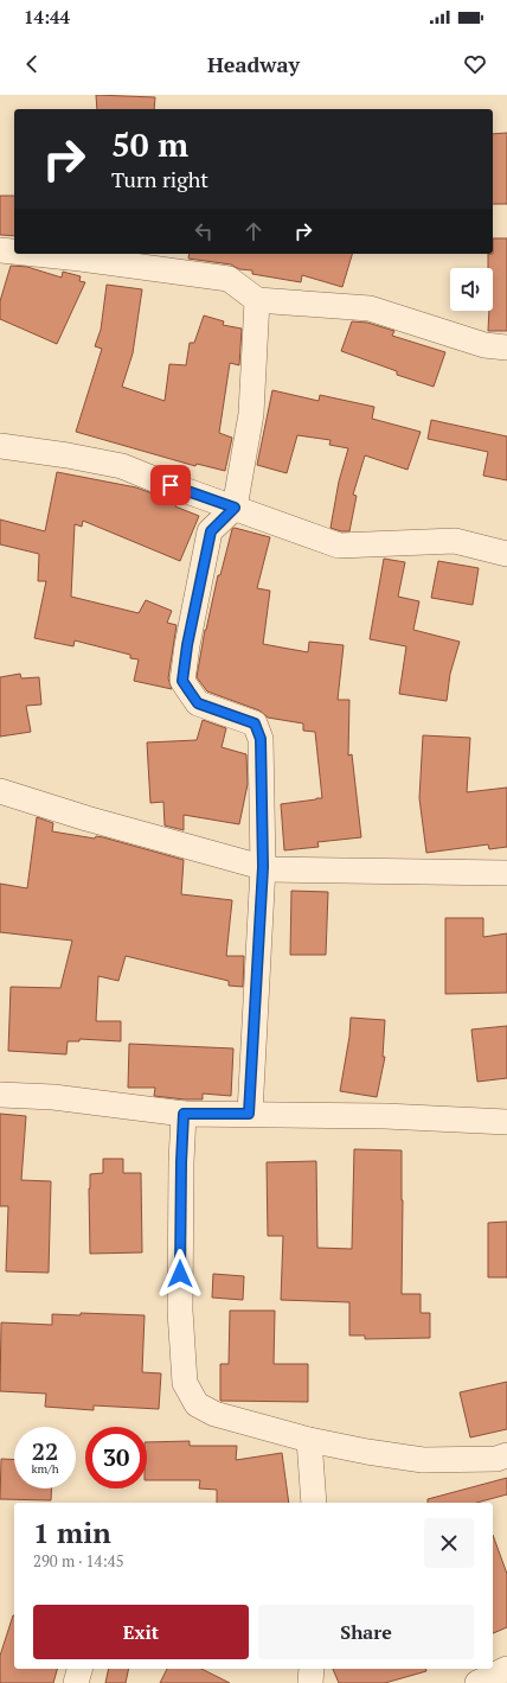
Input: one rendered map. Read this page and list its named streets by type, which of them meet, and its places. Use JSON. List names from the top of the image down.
{
  "page": {
    "status": "14:44",
    "header": "Headway",
    "turn": ["50 m", "Turn right"],
    "speed": "22 km/h",
    "limit": "30",
    "heading": ["1 min", "290 m · 14:45"],
    "buttons": ["Exit", "Share"]
  }
}
